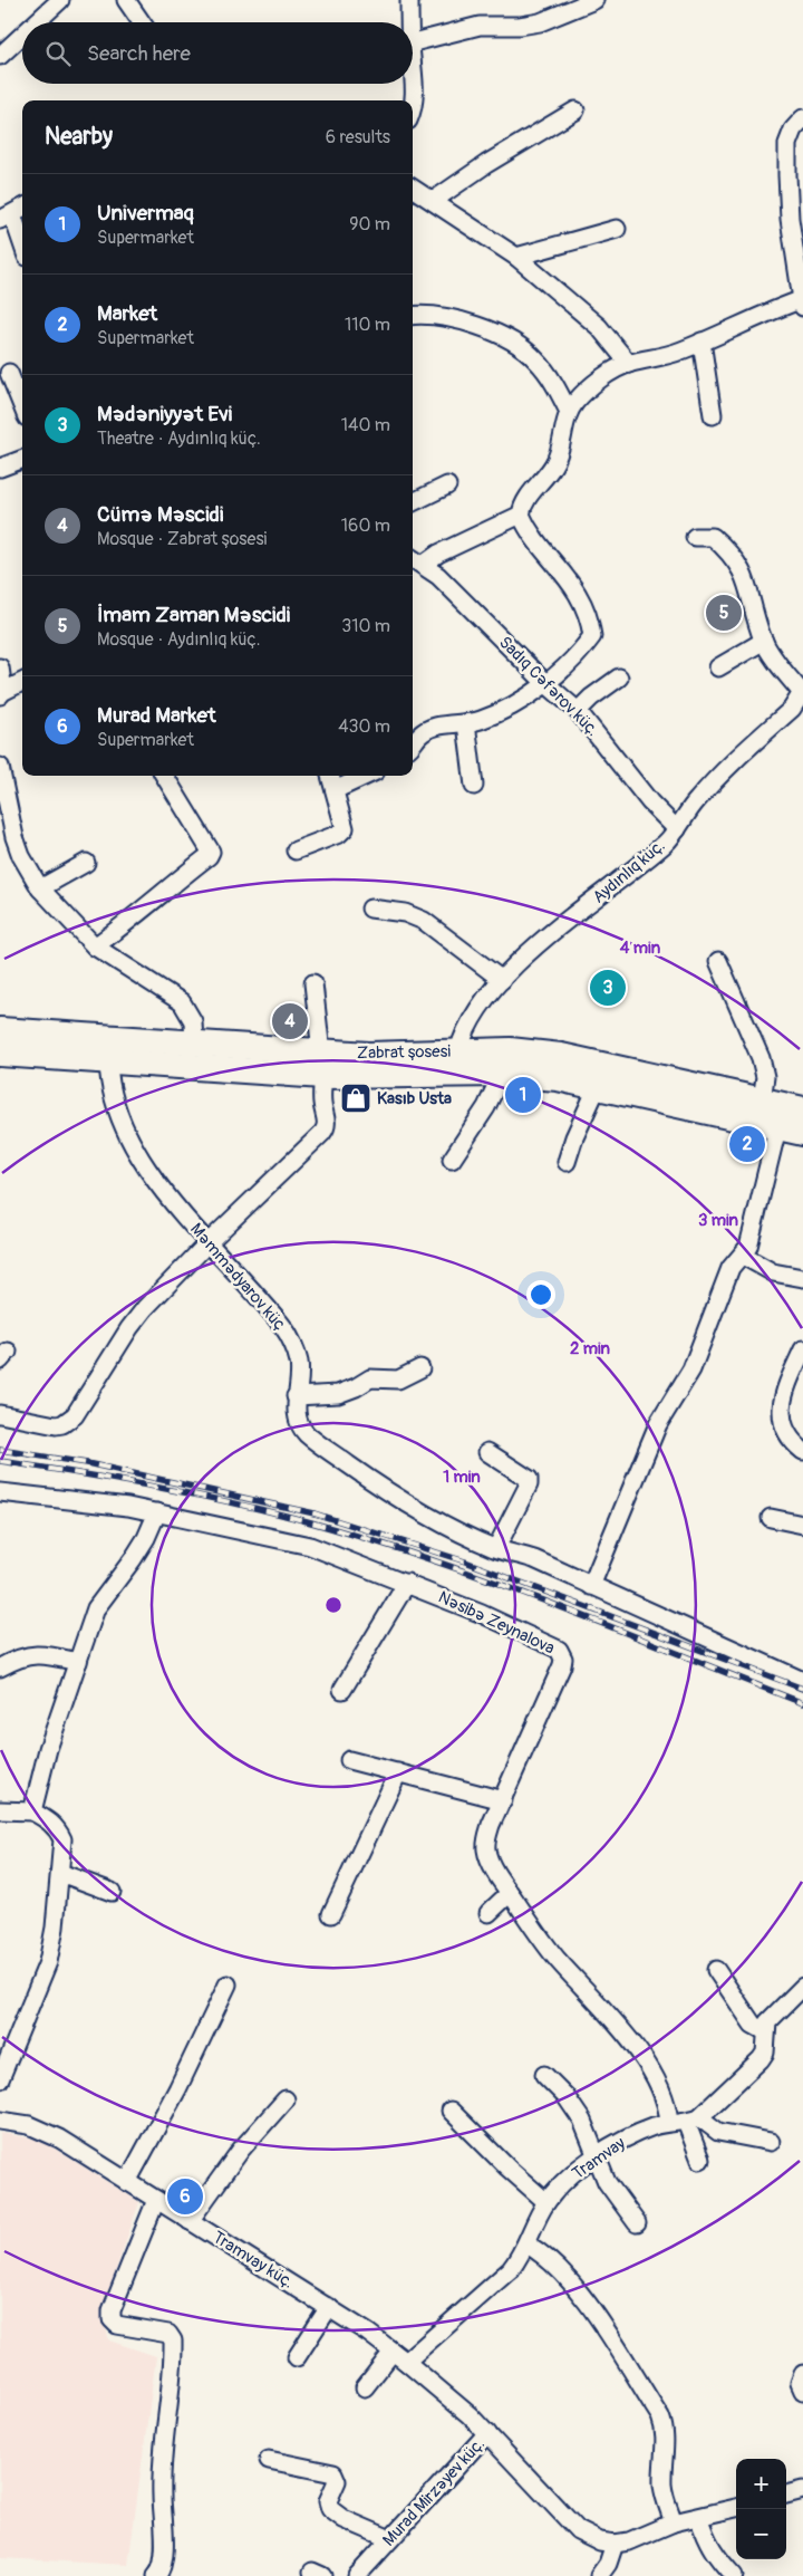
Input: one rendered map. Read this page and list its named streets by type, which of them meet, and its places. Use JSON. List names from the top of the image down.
{
  "streets": {
    "main road": ["Zabrat şosesi"],
    "street": [
      "Sadıq Cəfərov küç.",
      "Aydınlıq küç.",
      "Məmmədyarov küç",
      "Nəsibə Zeynalova",
      "Tramvay",
      "Tramvay küç.",
      "Murad Mirzəyev küç."
    ]
  },
  "crossings": [
    ["Sadıq Cəfərov küç.", "Aydınlıq küç."],
    ["Aydınlıq küç.", "Zabrat şosesi"],
    ["Zabrat şosesi", "Məmmədyarov küç"],
    ["Nəsibə Zeynalova", "Tramvay"],
    ["Tramvay", "Tramvay küç."],
    ["Tramvay küç.", "Murad Mirzəyev küç."]
  ],
  "places": {
    "shop": ["Kasıb Usta"]
  },
  "page": {
    "search": "Search here",
    "heading": ["Nearby", "6 results"],
    "list": [
      {
        "mark": "1",
        "name": "Univermaq",
        "note": "Supermarket",
        "value": "90 m"
      },
      {
        "mark": "2",
        "name": "Market",
        "note": "Supermarket",
        "value": "110 m"
      },
      {
        "mark": "3",
        "name": "Mədəniyyət Evi",
        "note": "Theatre · Aydınlıq küç.",
        "value": "140 m"
      },
      {
        "mark": "4",
        "name": "Cümə Məscidi",
        "note": "Mosque · Zabrat şosesi",
        "value": "160 m"
      },
      {
        "mark": "5",
        "name": "İmam Zaman Məscidi",
        "note": "Mosque · Aydınlıq küç.",
        "value": "310 m"
      },
      {
        "mark": "6",
        "name": "Murad Market",
        "note": "Supermarket",
        "value": "430 m"
      }
    ],
    "pins": [
      "5",
      "3",
      "4",
      "1",
      "2",
      "6"
    ],
    "map_buttons": ["+", "−"]
  },
  "rings": [
    "4 min",
    "3 min",
    "2 min",
    "1 min"
  ]
}
